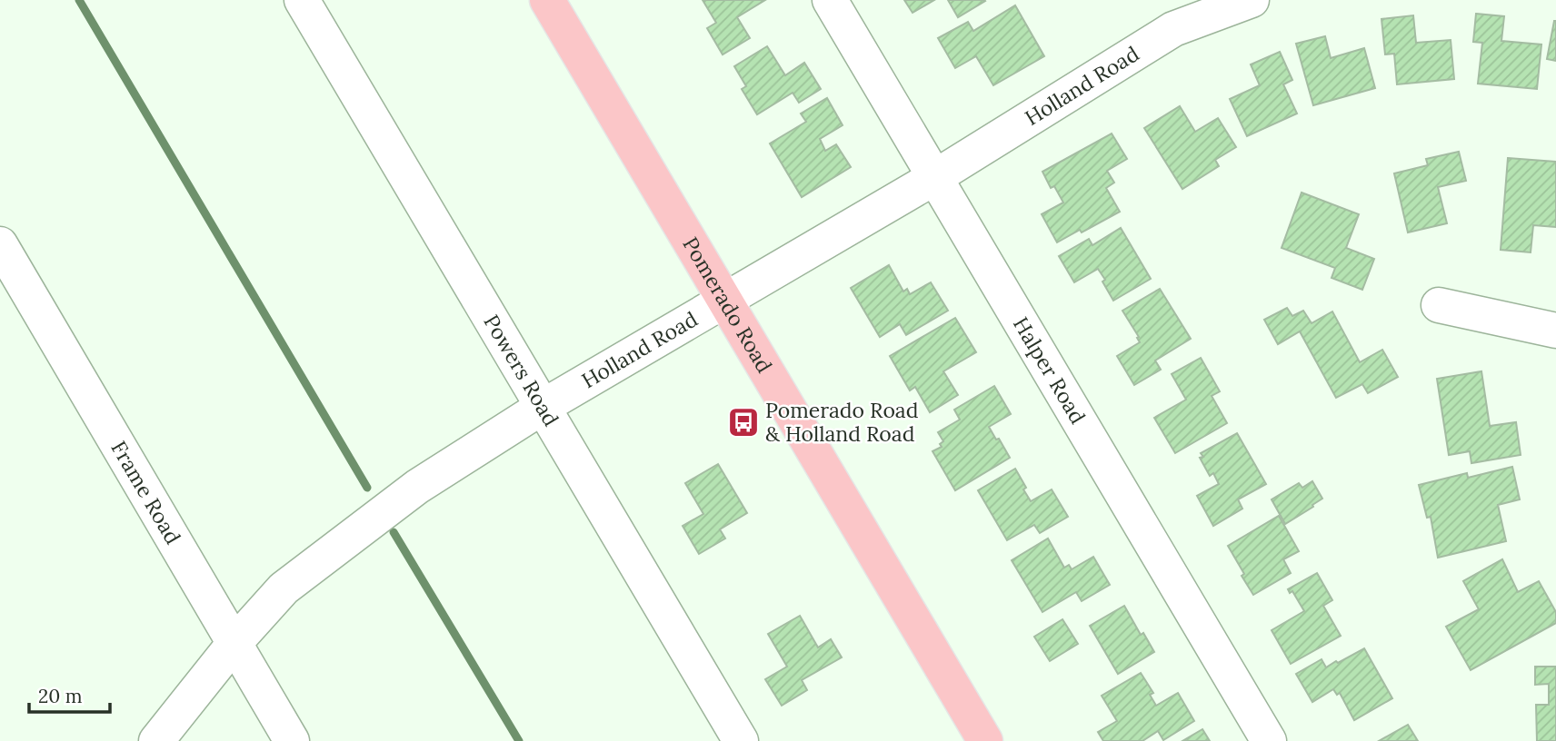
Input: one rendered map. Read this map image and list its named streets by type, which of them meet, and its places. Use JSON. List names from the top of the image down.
{
  "streets": {
    "main road": ["Pomerado Road"],
    "street": [
      "Holland Road",
      "Powers Road",
      "Halper Road",
      "Frame Road"
    ]
  },
  "crossings": [
    ["Holland Road", "Pomerado Road"],
    ["Holland Road", "Powers Road"],
    ["Holland Road", "Halper Road"],
    ["Holland Road", "Frame Road"]
  ],
  "places": {
    "bus stop": ["Pomerado Road & Holland Road"]
  },
  "scale_bar": "20 m"
}
